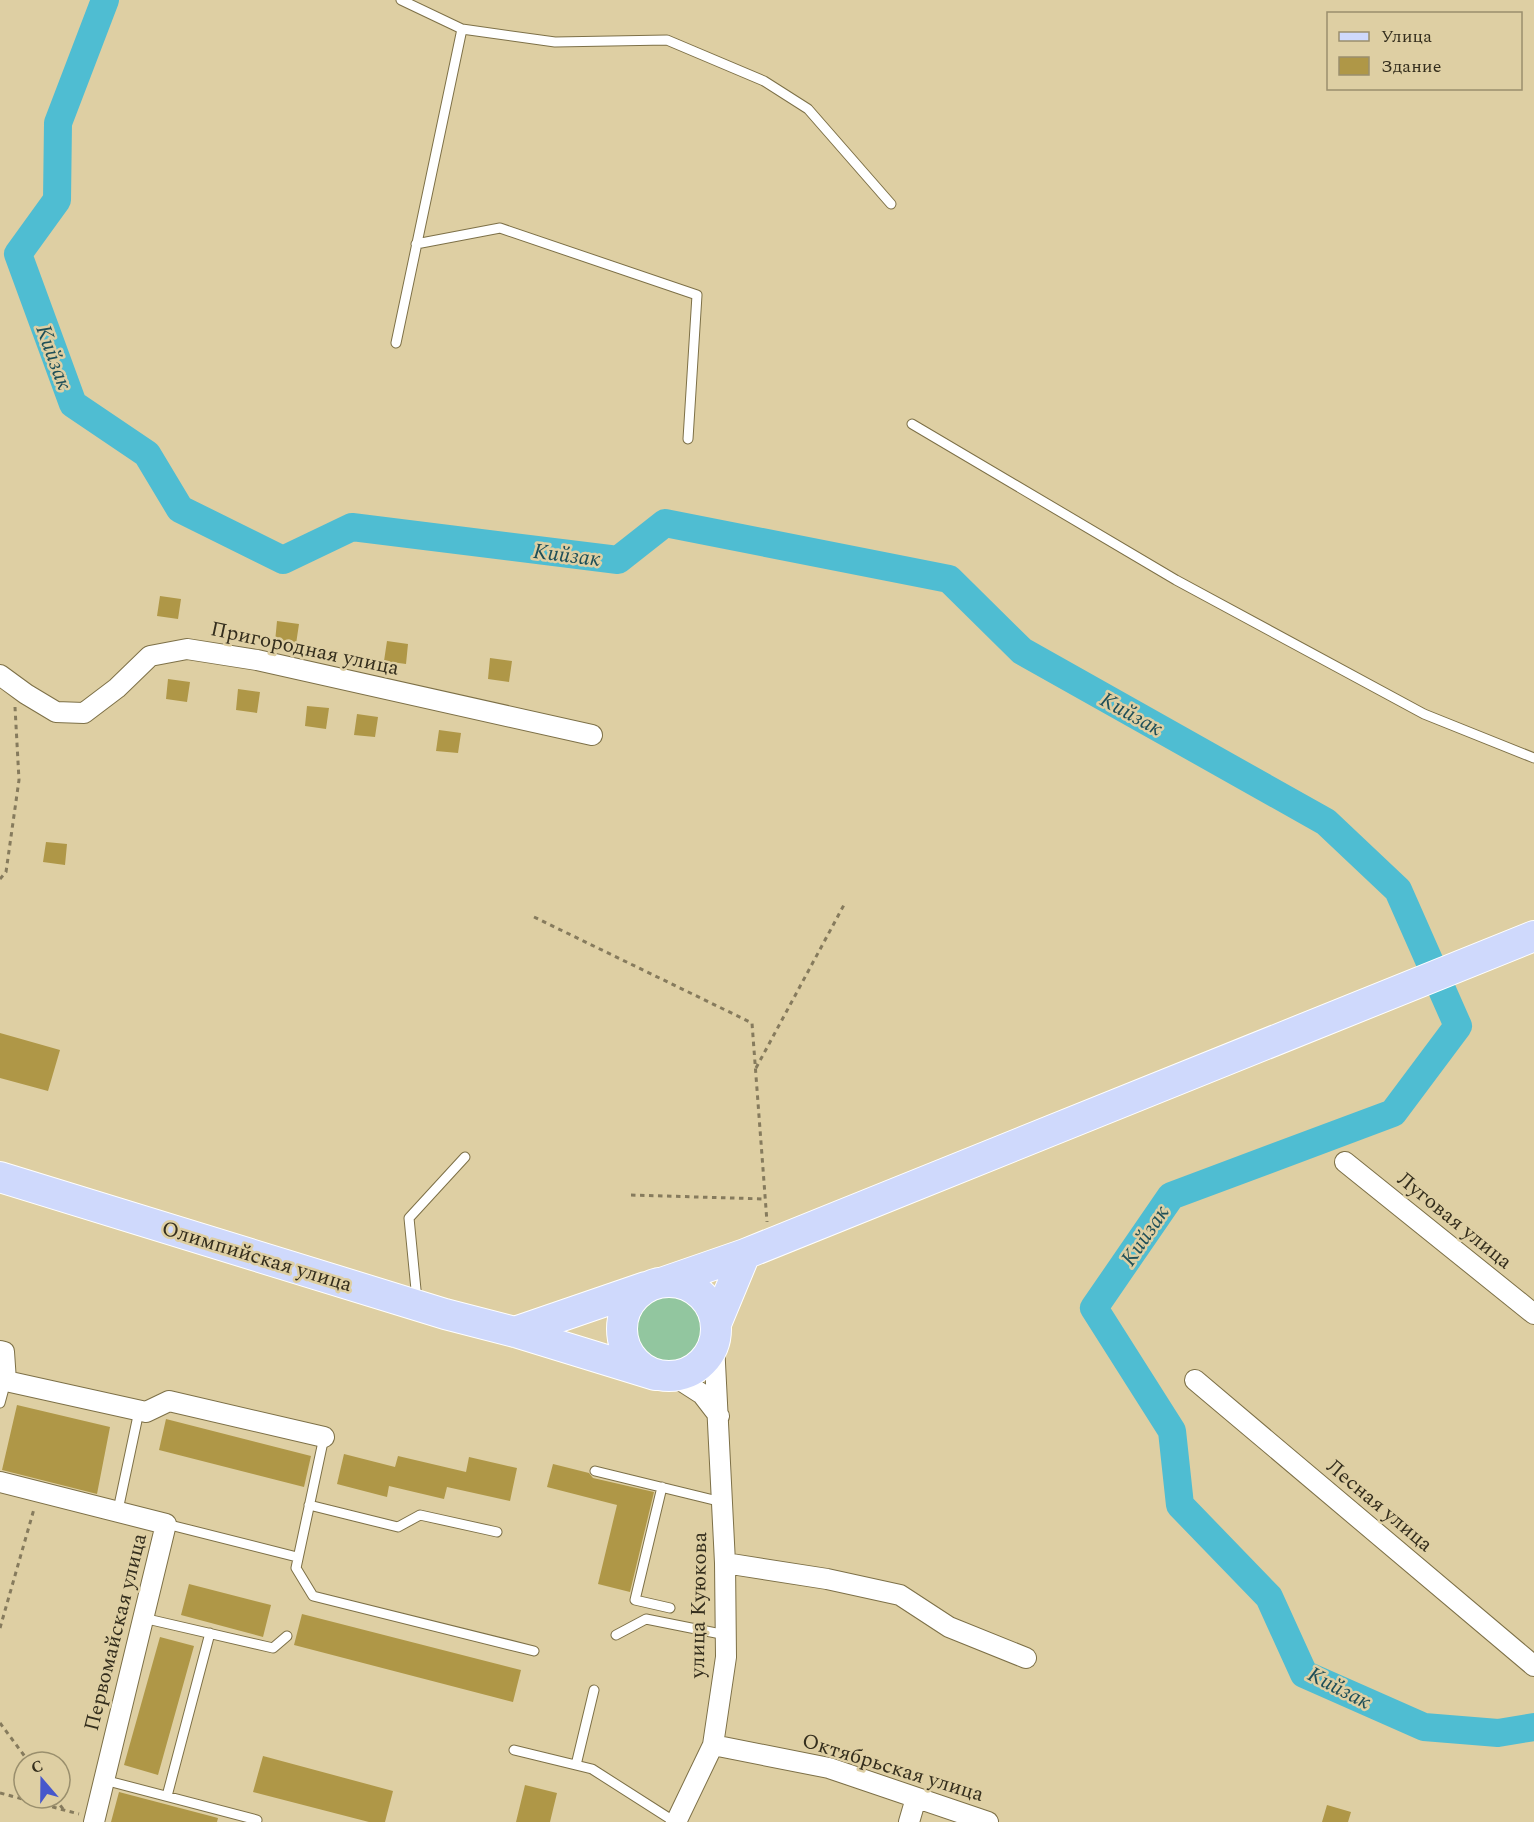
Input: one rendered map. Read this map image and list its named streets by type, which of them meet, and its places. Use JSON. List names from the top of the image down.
{
  "streets": {
    "main road": ["Олимпийская улица"],
    "street": [
      "Пригородная улица",
      "Луговая улица",
      "Лесная улица",
      "улица Куюкова",
      "Первомайская улица",
      "Октябрьская улица"
    ]
  },
  "crossings": [
    ["Олимпийская улица", "улица Куюкова"],
    ["улица Куюкова", "Октябрьская улица"]
  ],
  "water": ["Кийзак"],
  "legend": ["Улица", "Здание"],
  "north": "top"
}
